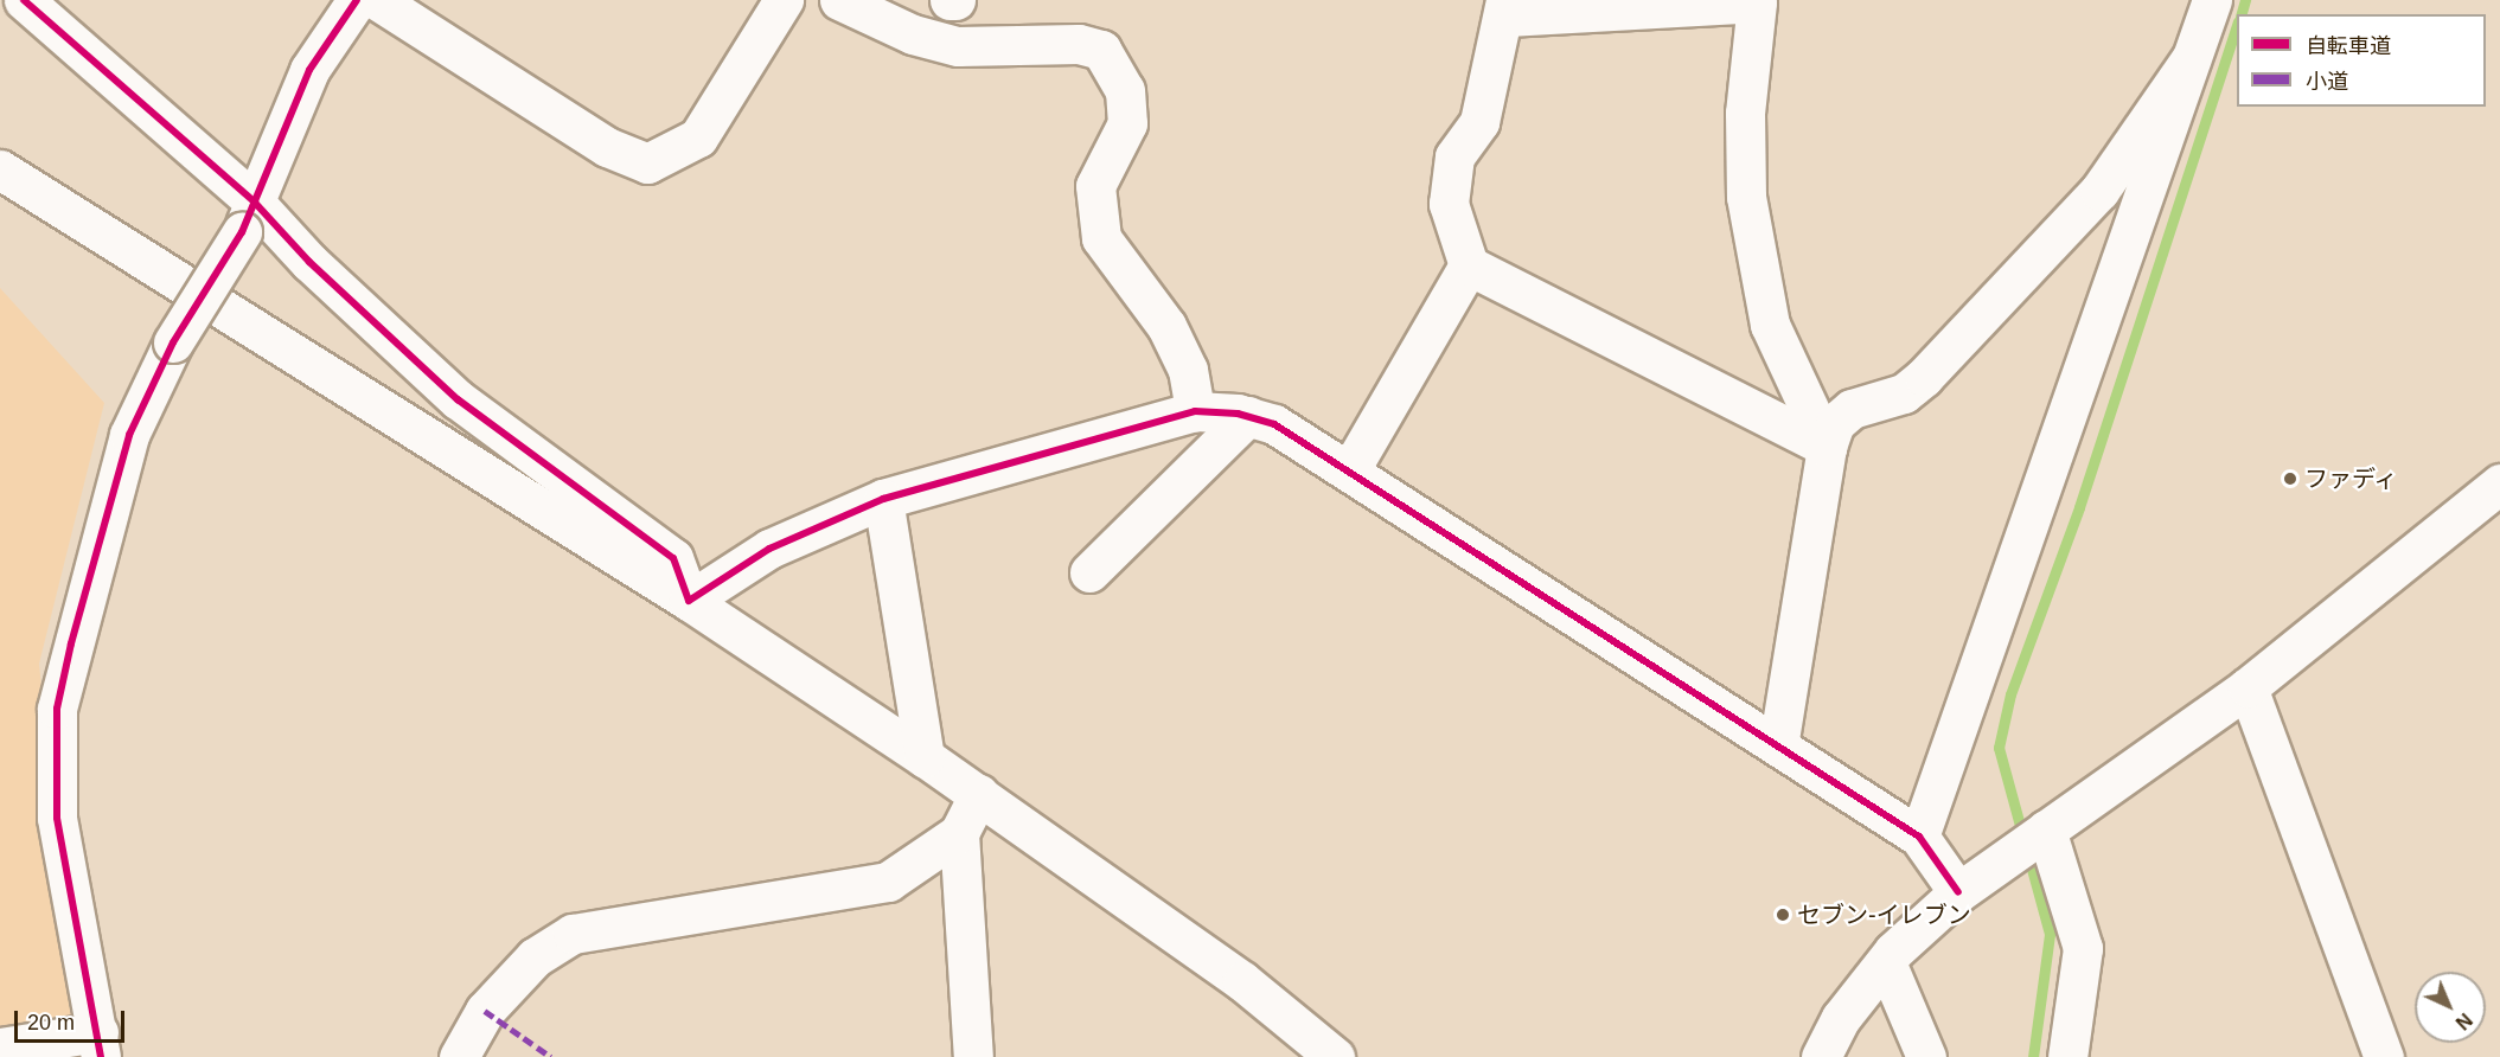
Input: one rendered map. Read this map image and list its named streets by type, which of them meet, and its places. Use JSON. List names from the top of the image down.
{
  "places": ["ファディ", "セブン-イレブン"],
  "legend": ["自転車道", "小道"],
  "scale_bar": "20 m",
  "north": "bottom right"
}
